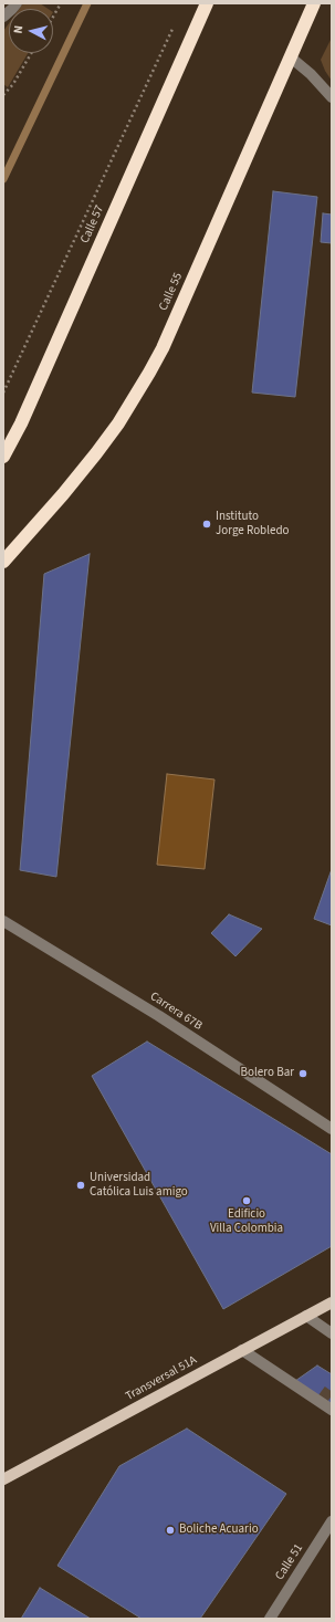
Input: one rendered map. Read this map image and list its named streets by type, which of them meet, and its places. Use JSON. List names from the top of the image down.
{
  "streets": {
    "highway": ["Calle 57", "Calle 55"],
    "main road": ["Transversal 51A"],
    "street": ["Carrera 67B", "Calle 51"]
  },
  "places": [
    "Instituto Jorge Robledo",
    "Bolero Bar",
    "Universidad Católica Luis amigo",
    "Edificio Villa Colombia",
    "Boliche Acuario"
  ],
  "north": "left"
}
